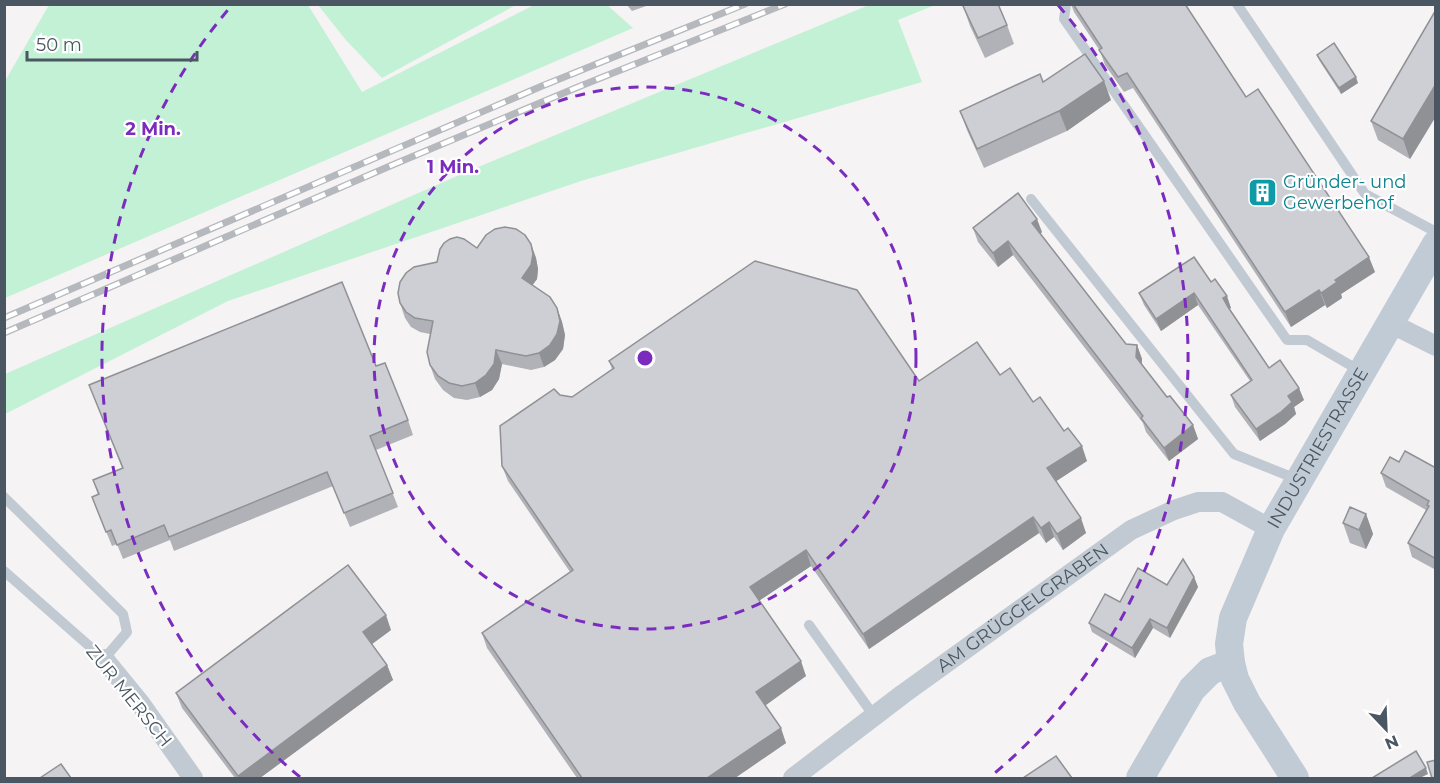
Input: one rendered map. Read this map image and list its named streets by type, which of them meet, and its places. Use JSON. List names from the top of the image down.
{
  "streets": {
    "main road": ["INDUSTRIESTRASSE"],
    "street": ["AM GRÜGGELGRABEN", "ZUR MERSCH"]
  },
  "crossings": [
    ["INDUSTRIESTRASSE", "AM GRÜGGELGRABEN"]
  ],
  "places": {
    "building": ["Gründer- und Gewerbehof"]
  },
  "scale_bar": "50 m",
  "north": "bottom right",
  "rings": ["2 Min.", "1 Min."]
}
